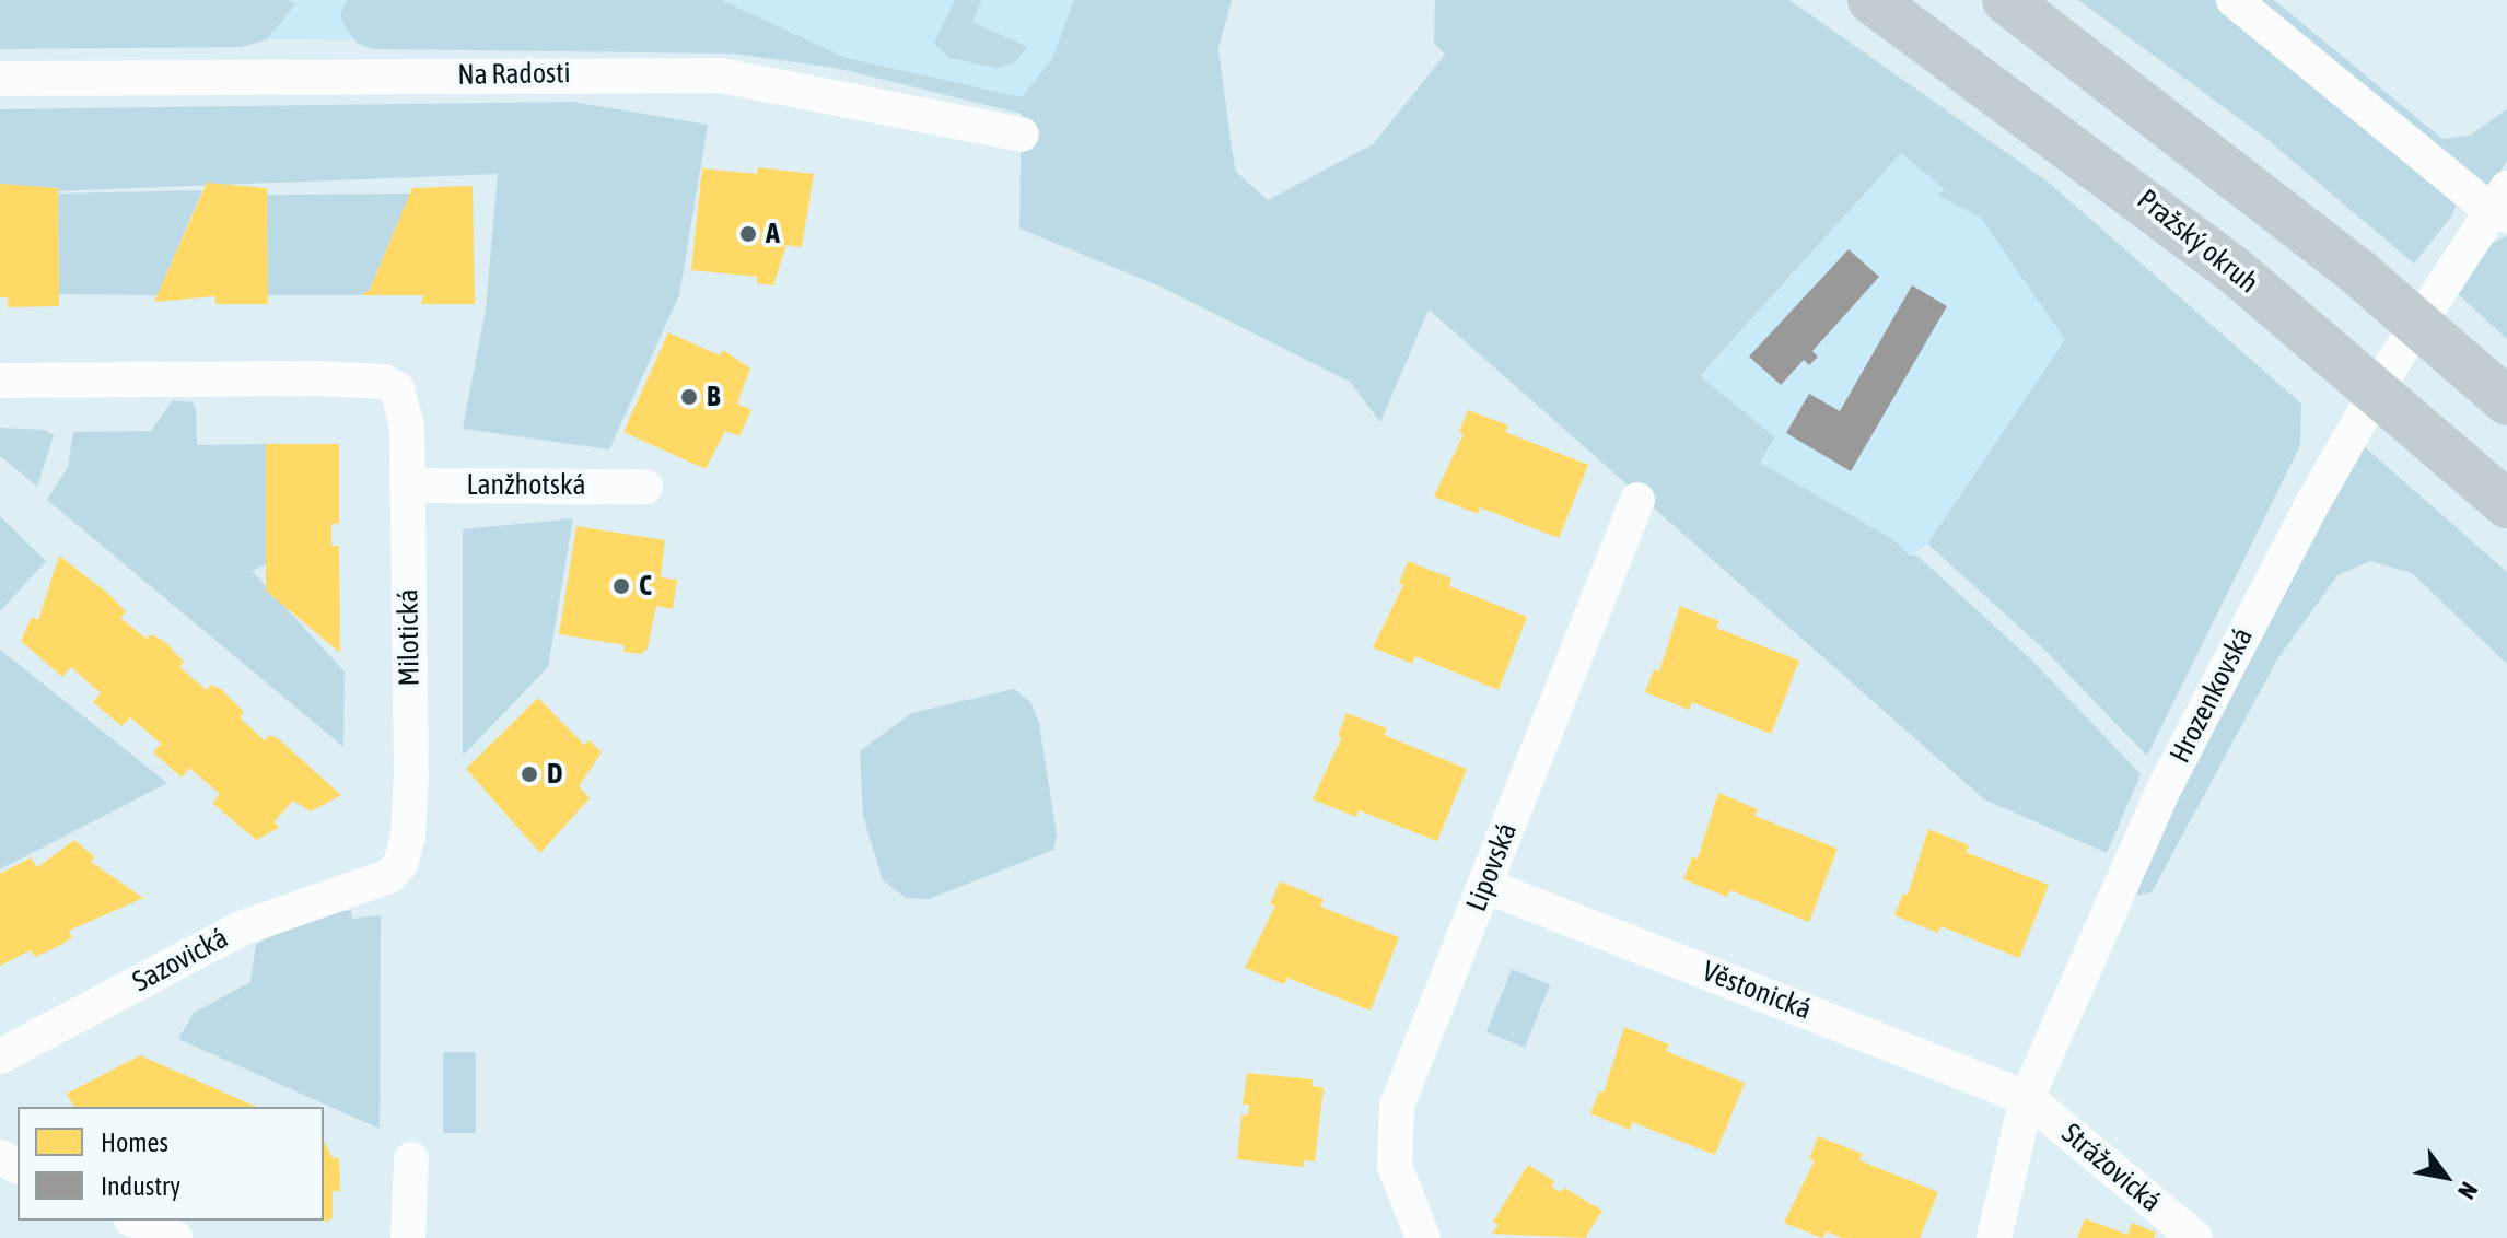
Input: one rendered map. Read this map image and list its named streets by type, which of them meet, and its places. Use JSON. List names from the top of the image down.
{
  "streets": {
    "highway": ["Pražský okruh"],
    "street": [
      "Na Radosti",
      "Lanžhotská",
      "Milotická",
      "Hrozenkovská",
      "Lipovská",
      "Sazovická",
      "Věstonická",
      "Strážovická"
    ]
  },
  "crossings": [
    ["Lanžhotská", "Milotická"],
    ["Milotická", "Sazovická"],
    ["Hrozenkovská", "Věstonická"],
    ["Hrozenkovská", "Strážovická"],
    ["Lipovská", "Věstonická"],
    ["Věstonická", "Strážovická"]
  ],
  "places": [
    "A",
    "B",
    "C",
    "D"
  ],
  "legend": ["Homes", "Industry"],
  "north": "bottom right"
}
